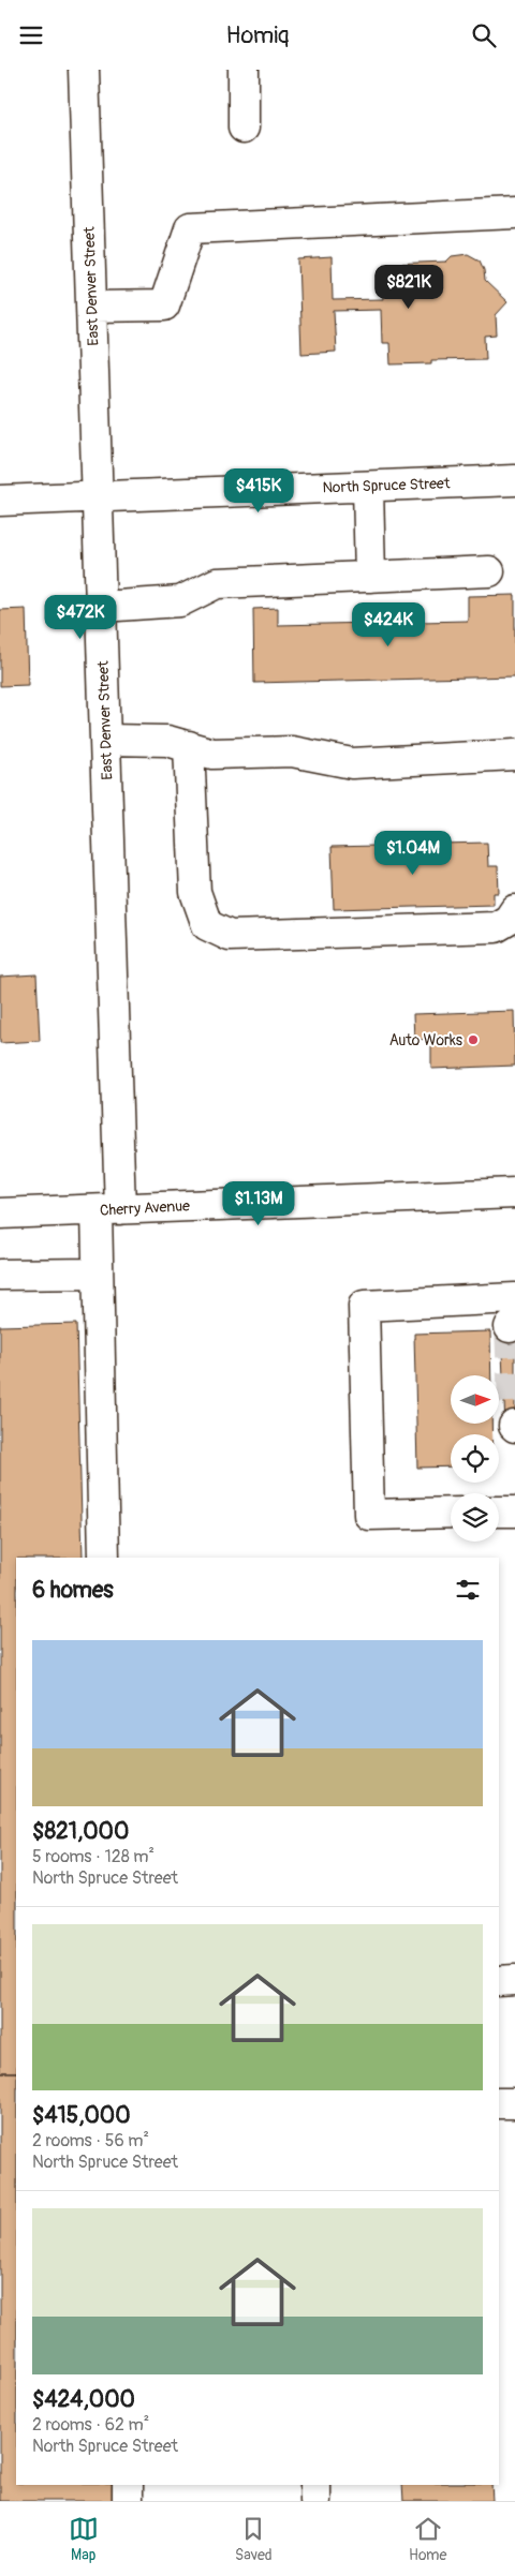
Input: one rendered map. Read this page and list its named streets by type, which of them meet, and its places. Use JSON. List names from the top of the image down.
{
  "streets": {
    "street": ["East Denver Street", "North Spruce Street", "Cherry Avenue"]
  },
  "crossings": [
    ["East Denver Street", "North Spruce Street"],
    ["East Denver Street", "Cherry Avenue"]
  ],
  "places": ["Auto Works"],
  "north": "right",
  "page": {
    "header": "Homiq",
    "price": [
      "$821K",
      "$415K",
      "$472K",
      "$424K",
      "$1.04M",
      "$1.13M"
    ],
    "heading": "6 homes",
    "list": [
      {
        "name": "$821,000",
        "note": "5 rooms · 128 m² · North Spruce Street"
      },
      {
        "name": "$415,000",
        "note": "2 rooms · 56 m² · North Spruce Street"
      },
      {
        "name": "$424,000",
        "note": "2 rooms · 62 m² · North Spruce Street"
      }
    ],
    "tabs": ["Map", "Saved", "Home"]
  }
}
